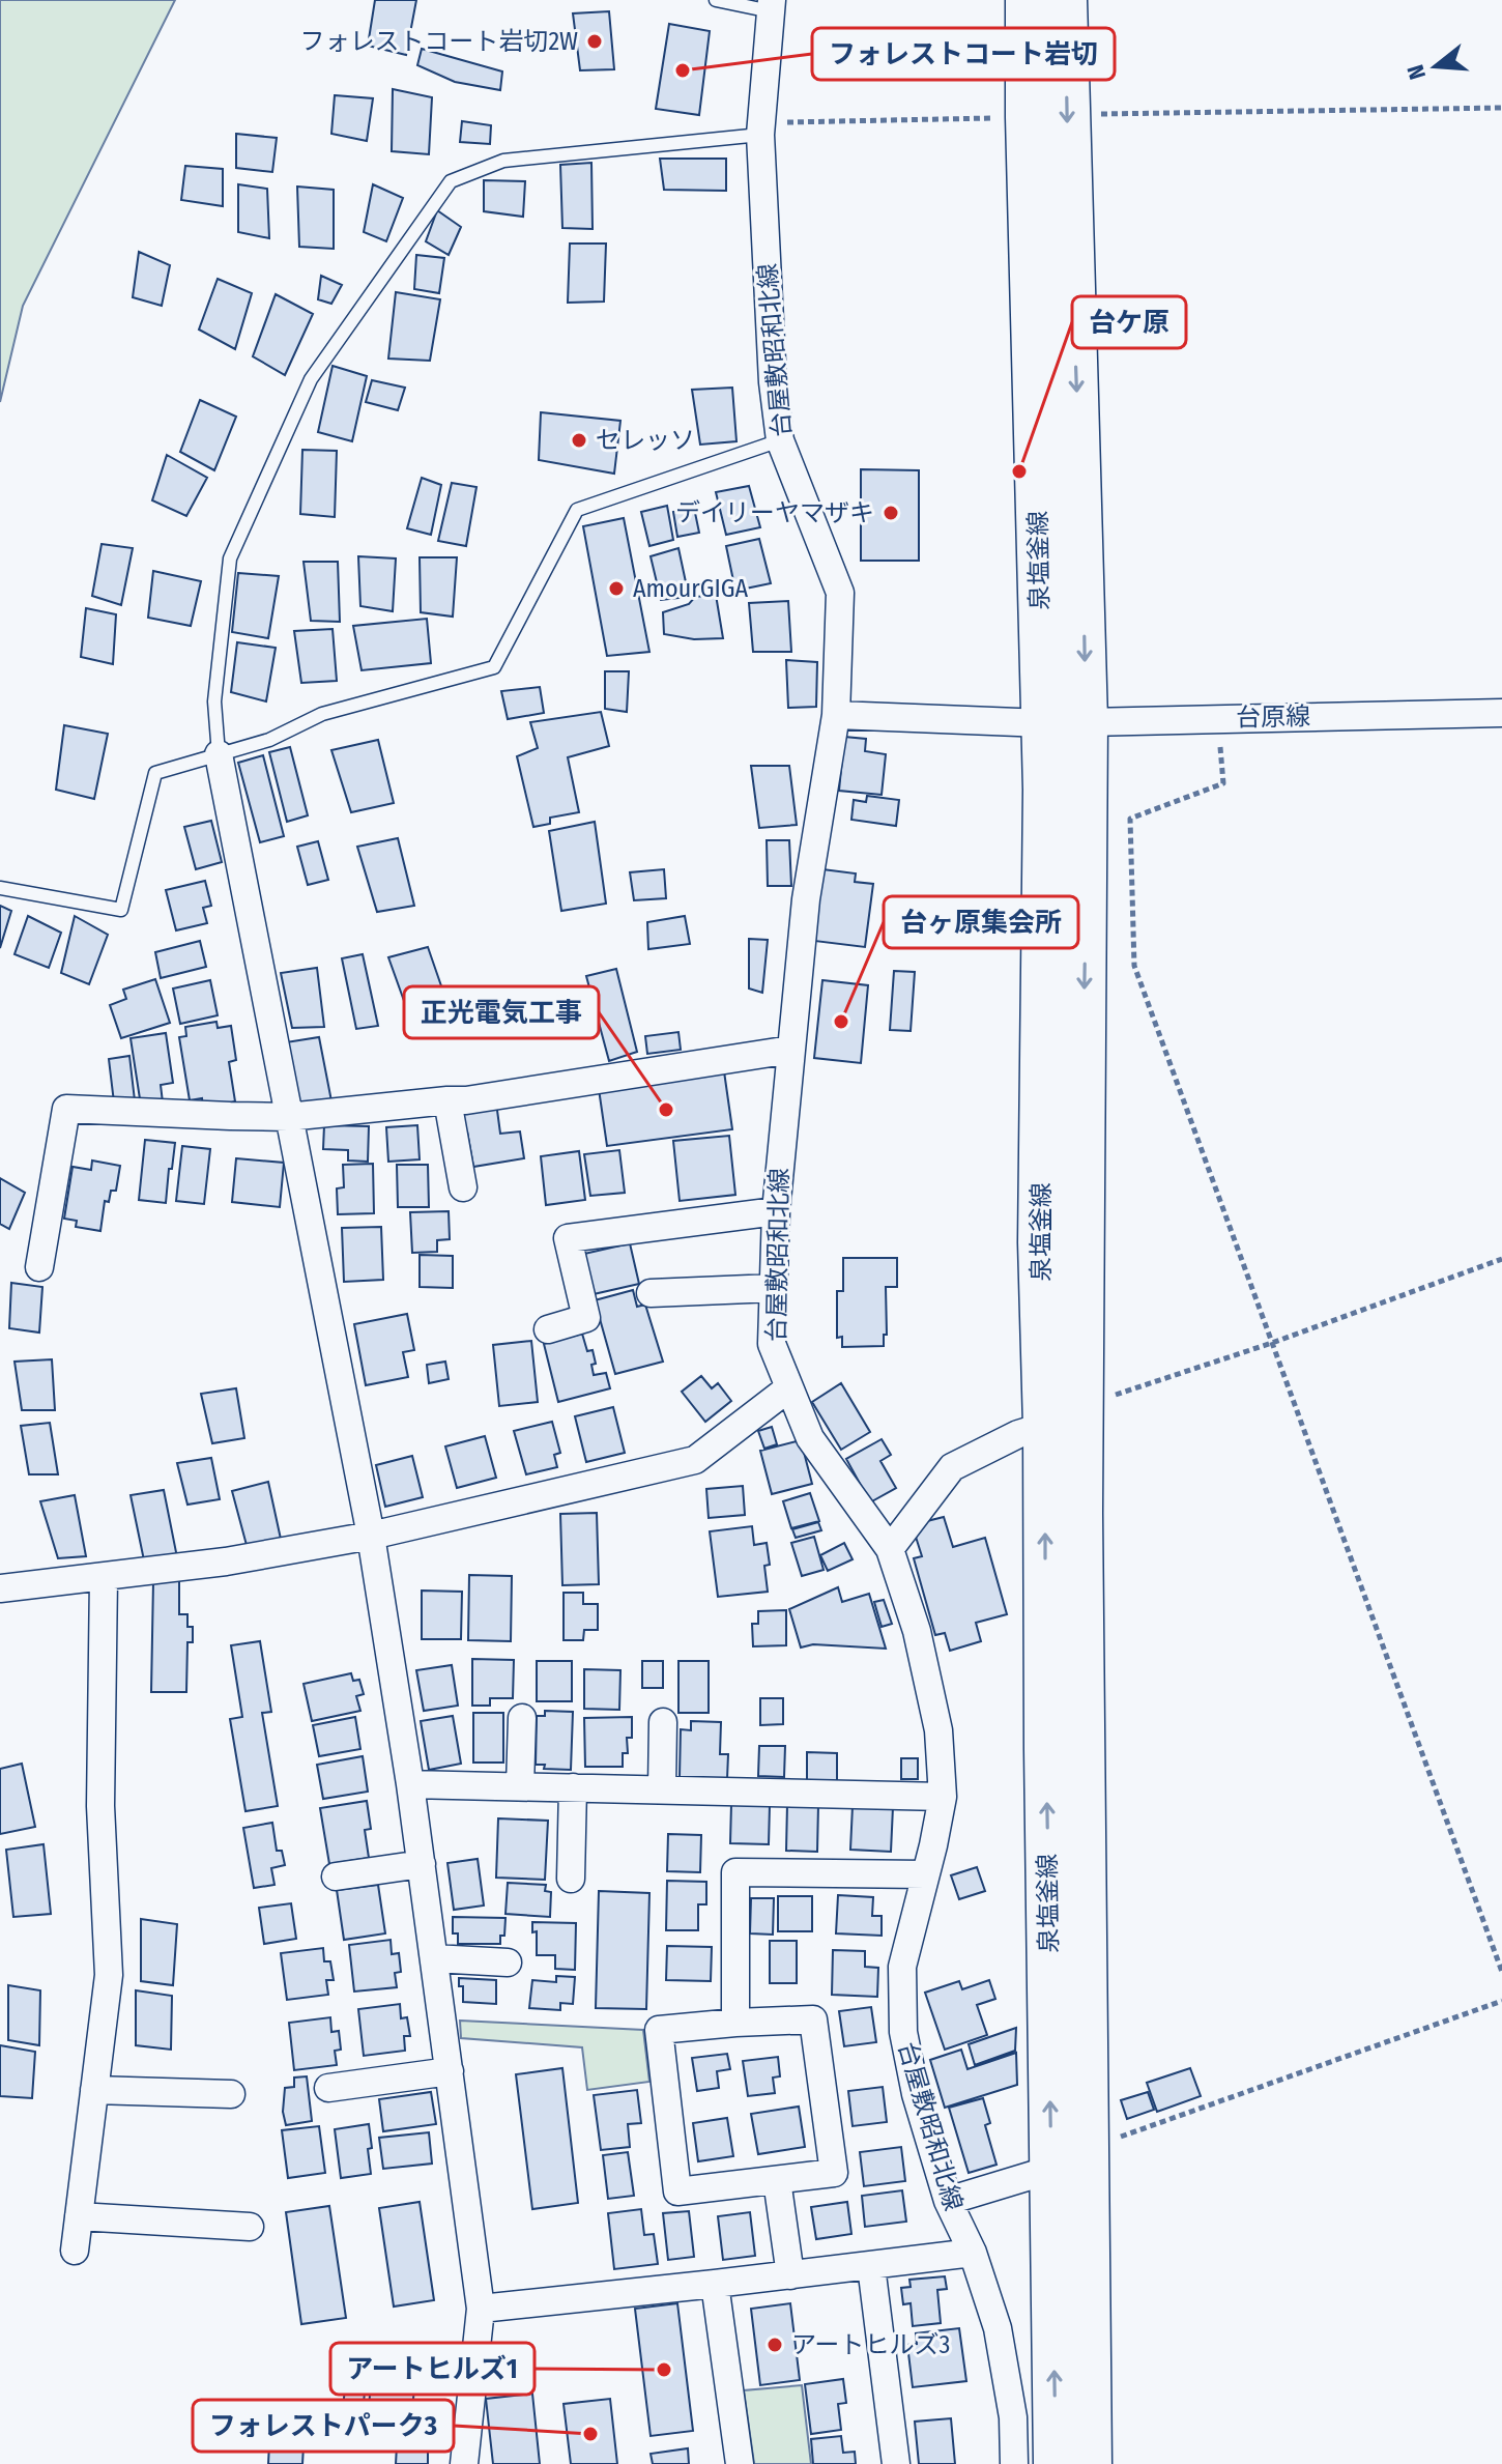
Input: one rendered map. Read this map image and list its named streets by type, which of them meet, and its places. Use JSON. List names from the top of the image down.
{
  "streets": {
    "main road": ["泉塩釜線"],
    "street": ["台屋敷昭和北線", "台原線"]
  },
  "crossings": [
    ["台屋敷昭和北線", "台原線"],
    ["泉塩釜線", "台原線"]
  ],
  "places": [
    "フォレストコート岩切2W",
    "フォレストコート岩切",
    "セレッソ",
    "台ケ原",
    "デイリーヤマザキ",
    "AmourGIGA",
    "台ヶ原集会所",
    "正光電気工事",
    "アートヒルズ3",
    "アートヒルズ1",
    "フォレストパーク3"
  ],
  "north": "left"
}
